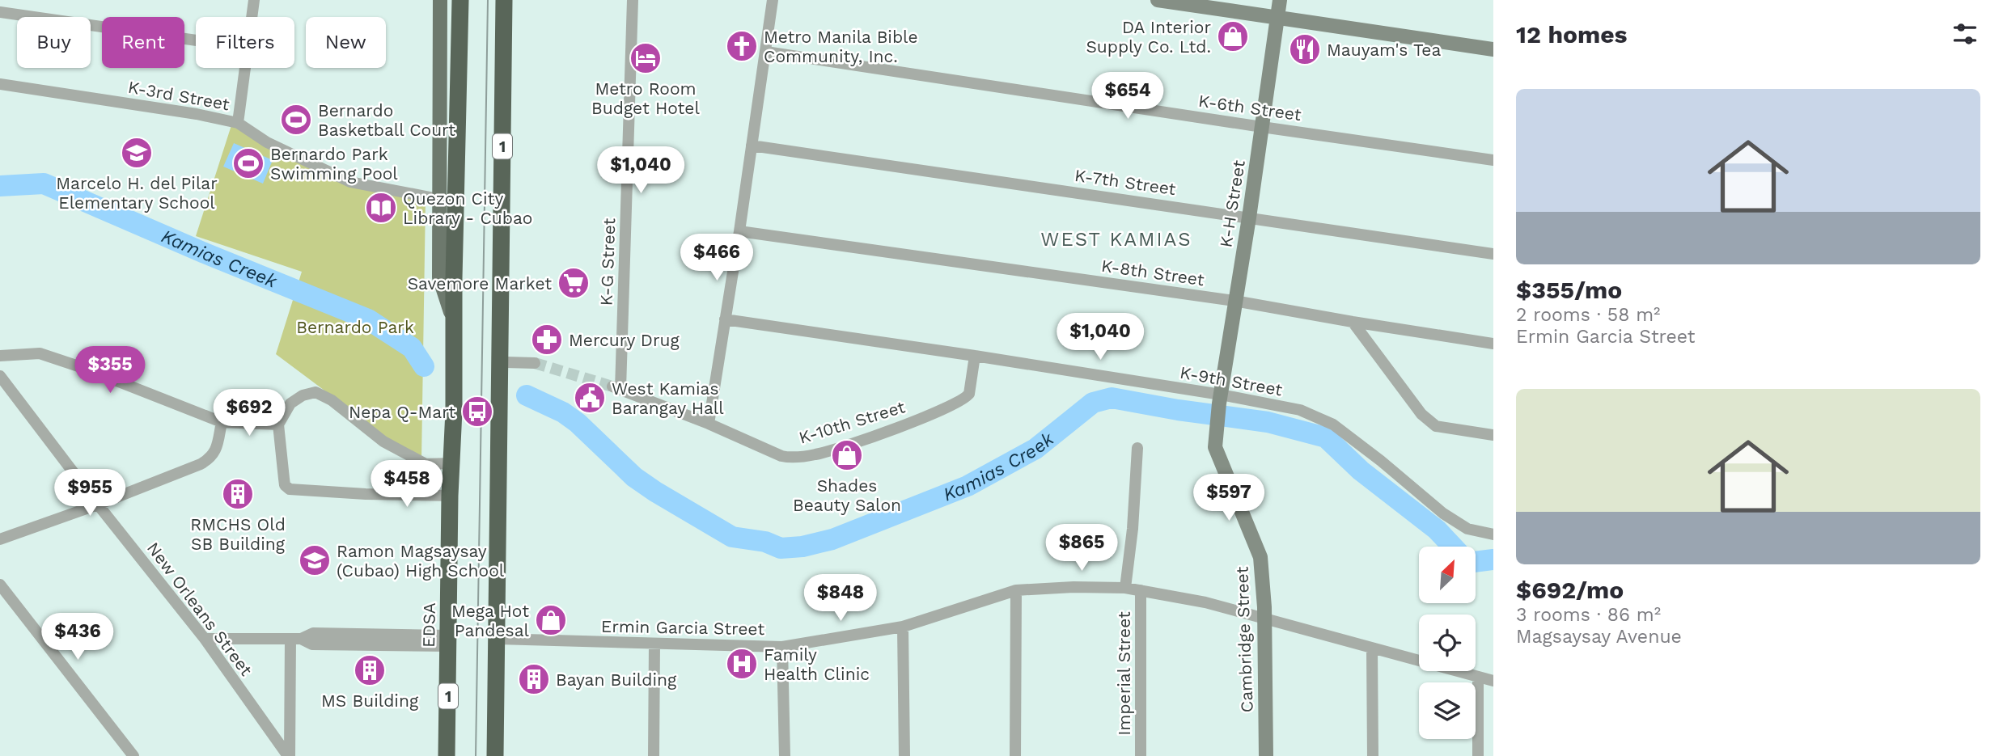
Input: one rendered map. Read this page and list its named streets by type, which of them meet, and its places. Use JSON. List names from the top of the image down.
{
  "streets": {
    "highway": ["1", "EDSA"],
    "street": [
      "K-3rd Street",
      "K-6th Street",
      "K-7th Street",
      "K-H Street",
      "K-G Street",
      "K-8th Street",
      "K-9th Street",
      "K-10th Street",
      "New Orleans Street",
      "Ermin Garcia Street",
      "Cambridge Street",
      "Imperial Street"
    ]
  },
  "crossings": [
    ["K-3rd Street", "EDSA"],
    ["K-6th Street", "K-H Street"],
    ["1", "Ermin Garcia Street"],
    ["K-7th Street", "K-H Street"],
    ["K-H Street", "K-8th Street"],
    ["K-H Street", "K-9th Street"],
    ["K-H Street", "Cambridge Street"],
    ["K-G Street", "K-10th Street"],
    ["K-9th Street", "K-10th Street"],
    ["K-9th Street", "Cambridge Street"],
    ["Ermin Garcia Street", "Cambridge Street"],
    ["Ermin Garcia Street", "Imperial Street"]
  ],
  "districts": ["WEST KAMIAS"],
  "water": ["Kamias Creek"],
  "parks": ["Bernardo Park"],
  "places": {
    "shop": ["DA Interior Supply Co. Ltd.", "Shades Beauty Salon", "Mega Hot Pandesal"],
    "church": ["Metro Manila Bible Community, Inc."],
    "restaurant": ["Mauyam's Tea"],
    "hotel": ["Metro Room Budget Hotel"],
    "sports": ["Bernardo Basketball Court", "Bernardo Park Swimming Pool"],
    "school or university": ["Marcelo H. del Pilar Elementary School", "Ramon Magsaysay (Cubao) High School"],
    "library": ["Quezon City Library - Cubao"],
    "supermarket": ["Savemore Market"],
    "pharmacy": ["Mercury Drug"],
    "public building": ["West Kamias Barangay Hall"],
    "bus stop": ["Nepa Q-Mart"],
    "building": ["RMCHS Old SB Building", "MS Building", "Bayan Building"],
    "hospital": ["Family Health Clinic"]
  },
  "north": "top right",
  "page": {
    "heading": "12 homes",
    "chip": [
      "Buy",
      "Rent",
      "Filters",
      "New"
    ],
    "list": [
      {
        "name": "$355/mo",
        "note": "2 rooms · 58 m² · Ermin Garcia Street"
      },
      {
        "name": "$692/mo",
        "note": "3 rooms · 86 m² · Magsaysay Avenue"
      }
    ],
    "price": [
      "$654",
      "$1,040",
      "$466",
      "$1,040",
      "$355",
      "$692",
      "$458",
      "$955",
      "$597",
      "$865",
      "$848",
      "$436"
    ]
  }
}
